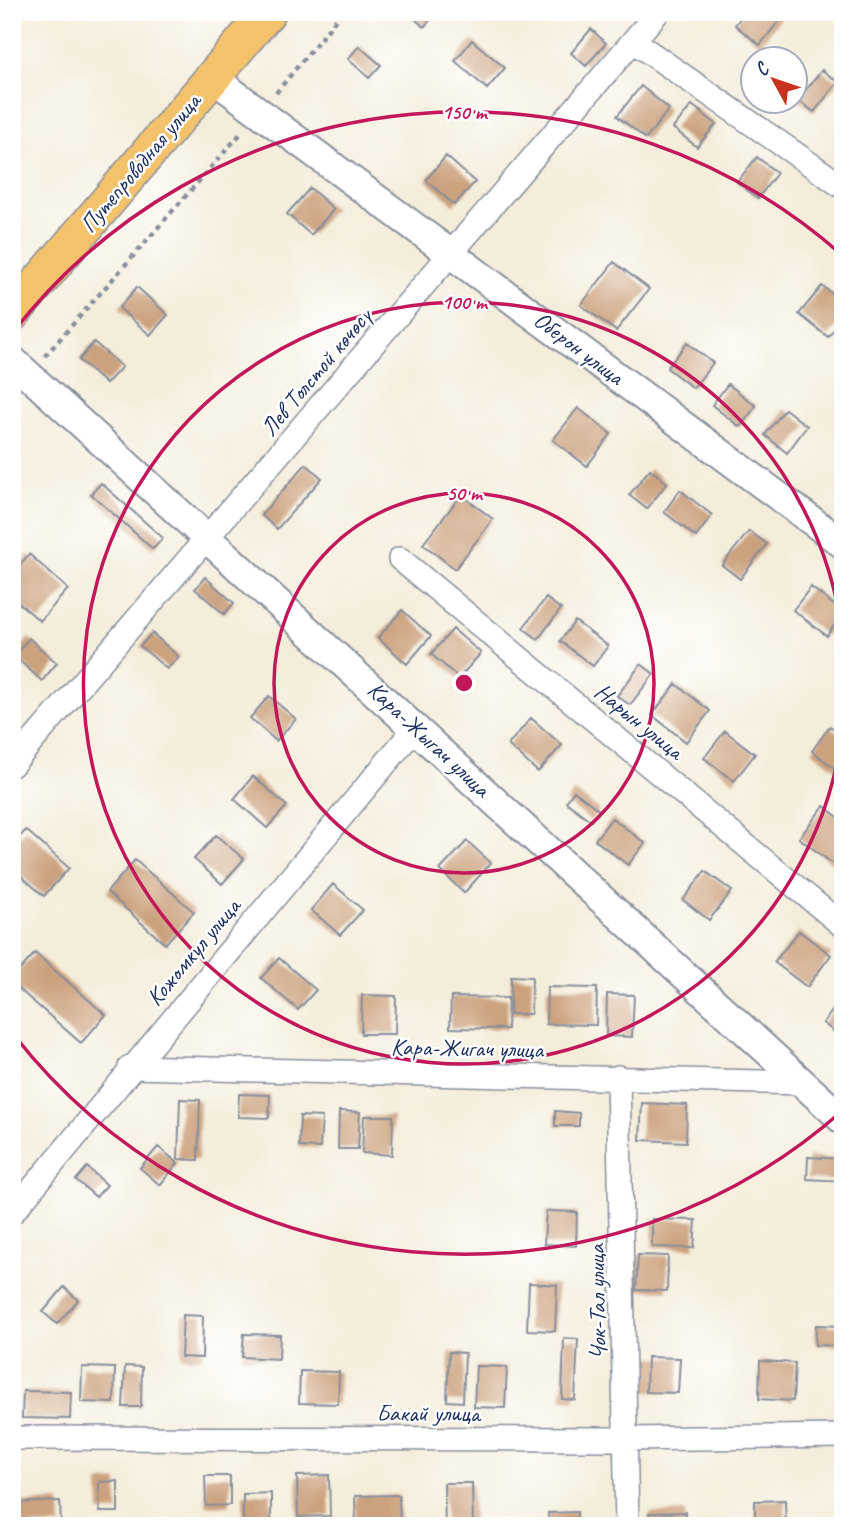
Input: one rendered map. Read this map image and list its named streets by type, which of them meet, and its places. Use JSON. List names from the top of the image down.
{
  "streets": {
    "main road": ["Путепроводная улица"],
    "street": [
      "Оберон улица",
      "Лев Толстой көчөсү",
      "Нарын улица",
      "Кара-Жыгач улица",
      "Кожомкул улица",
      "Кара-Жигач улица",
      "Чок-Тал улица",
      "Бакай улица"
    ]
  },
  "crossings": [
    ["Путепроводная улица", "Оберон улица"],
    ["Оберон улица", "Лев Толстой көчөсү"],
    ["Лев Толстой көчөсү", "Кара-Жыгач улица"],
    ["Кара-Жыгач улица", "Кожомкул улица"],
    ["Кара-Жыгач улица", "Кара-Жигач улица"],
    ["Кожомкул улица", "Кара-Жигач улица"],
    ["Кара-Жигач улица", "Чок-Тал улица"],
    ["Чок-Тал улица", "Бакай улица"]
  ],
  "north": "top left",
  "rings": ["150 m", "100 m", "50 m"]
}
